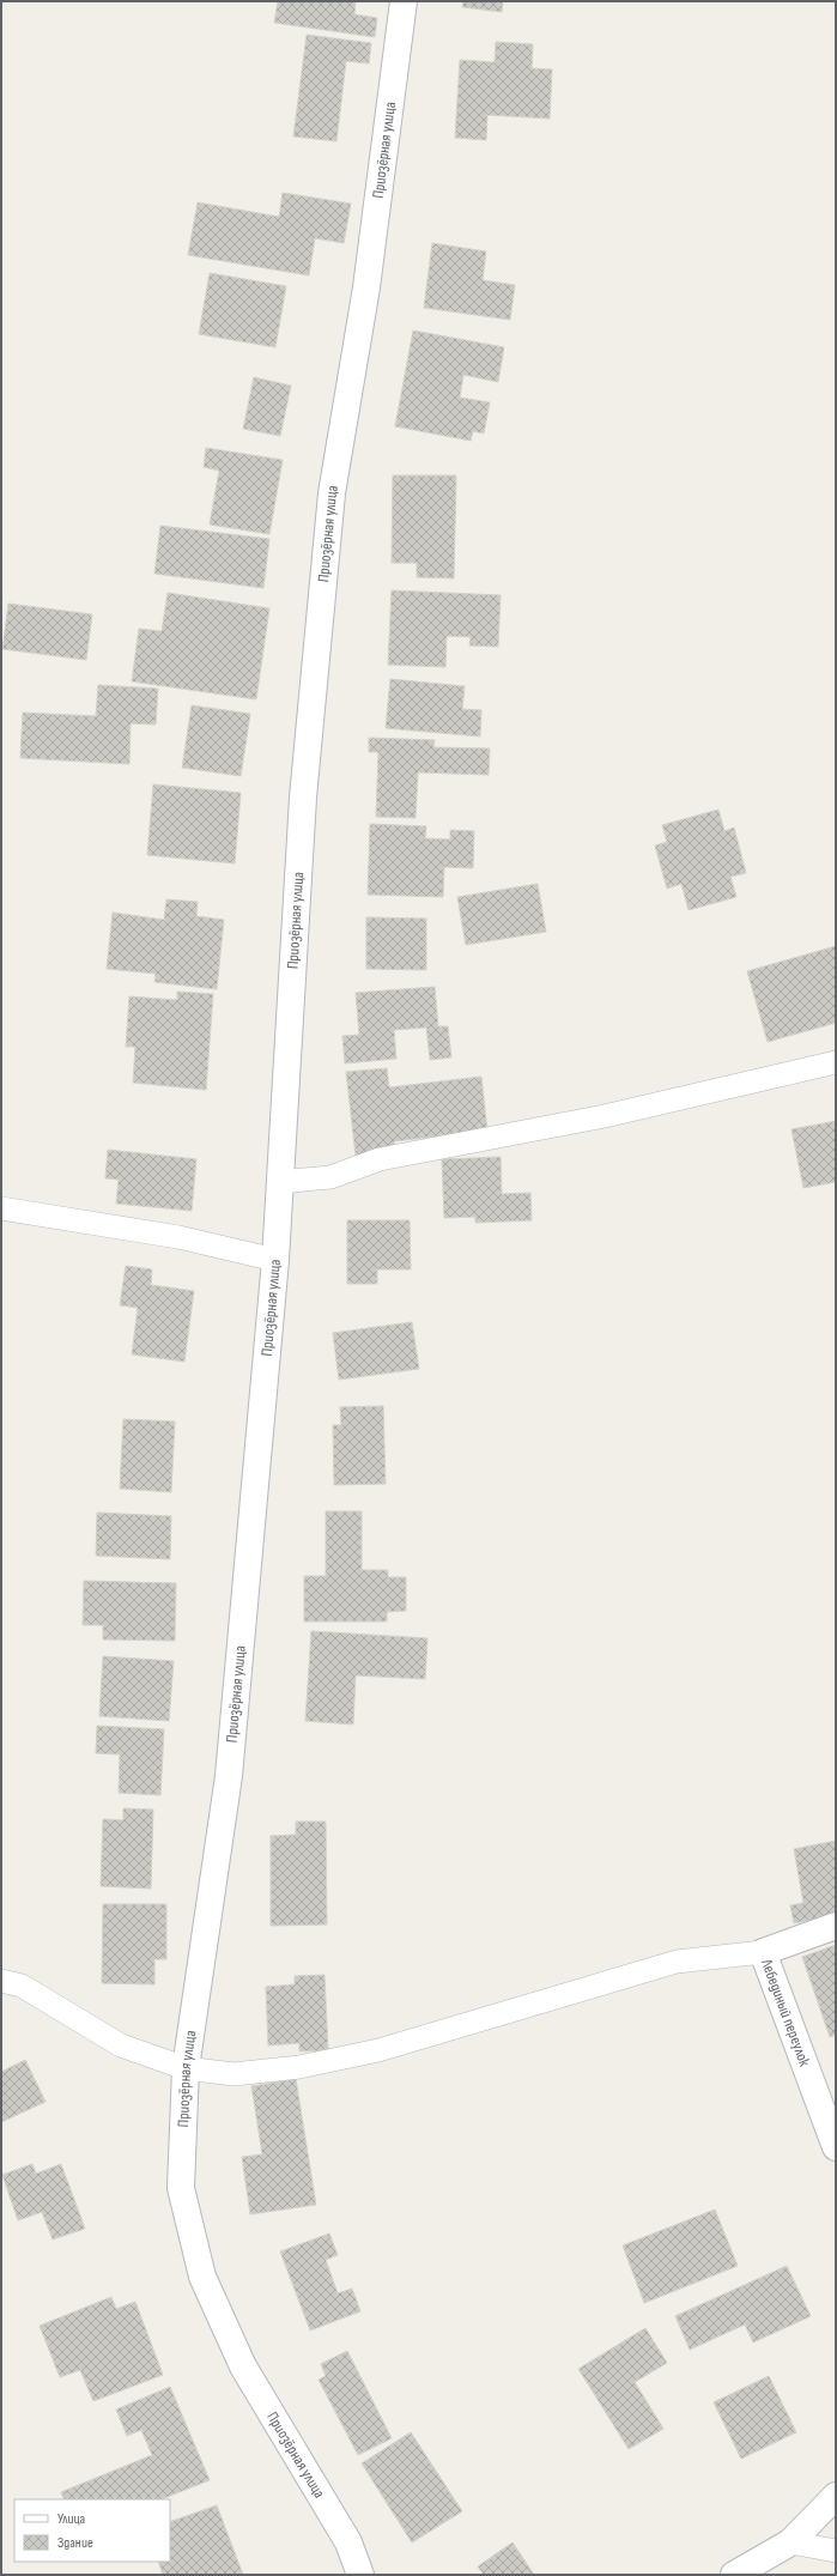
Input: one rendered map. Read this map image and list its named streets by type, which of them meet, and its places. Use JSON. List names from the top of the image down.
{
  "streets": {
    "street": ["Приозёрная улица", "Лебединый переулок"]
  },
  "legend": ["Улица", "Здание"]
}
